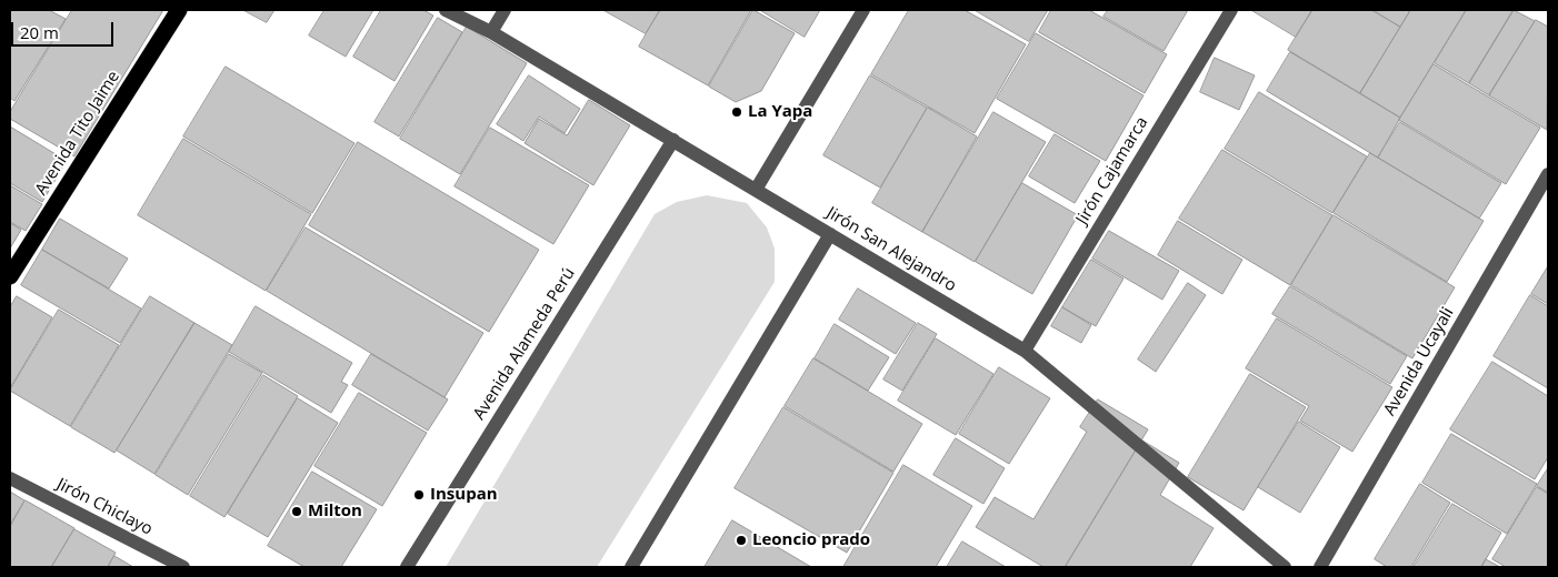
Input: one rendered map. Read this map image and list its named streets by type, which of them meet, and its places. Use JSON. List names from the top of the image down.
{
  "streets": {
    "highway": ["Avenida Tito Jaime"],
    "street": [
      "Jirón Cajamarca",
      "Jirón San Alejandro",
      "Avenida Alameda Perú",
      "Avenida Ucayali",
      "Jirón Chiclayo"
    ]
  },
  "crossings": [
    ["Jirón Cajamarca", "Jirón San Alejandro"],
    ["Jirón San Alejandro", "Avenida Alameda Perú"]
  ],
  "places": [
    "La Yapa",
    "Insupan",
    "Milton",
    "Leoncio prado"
  ],
  "scale_bar": "20 m"
}
